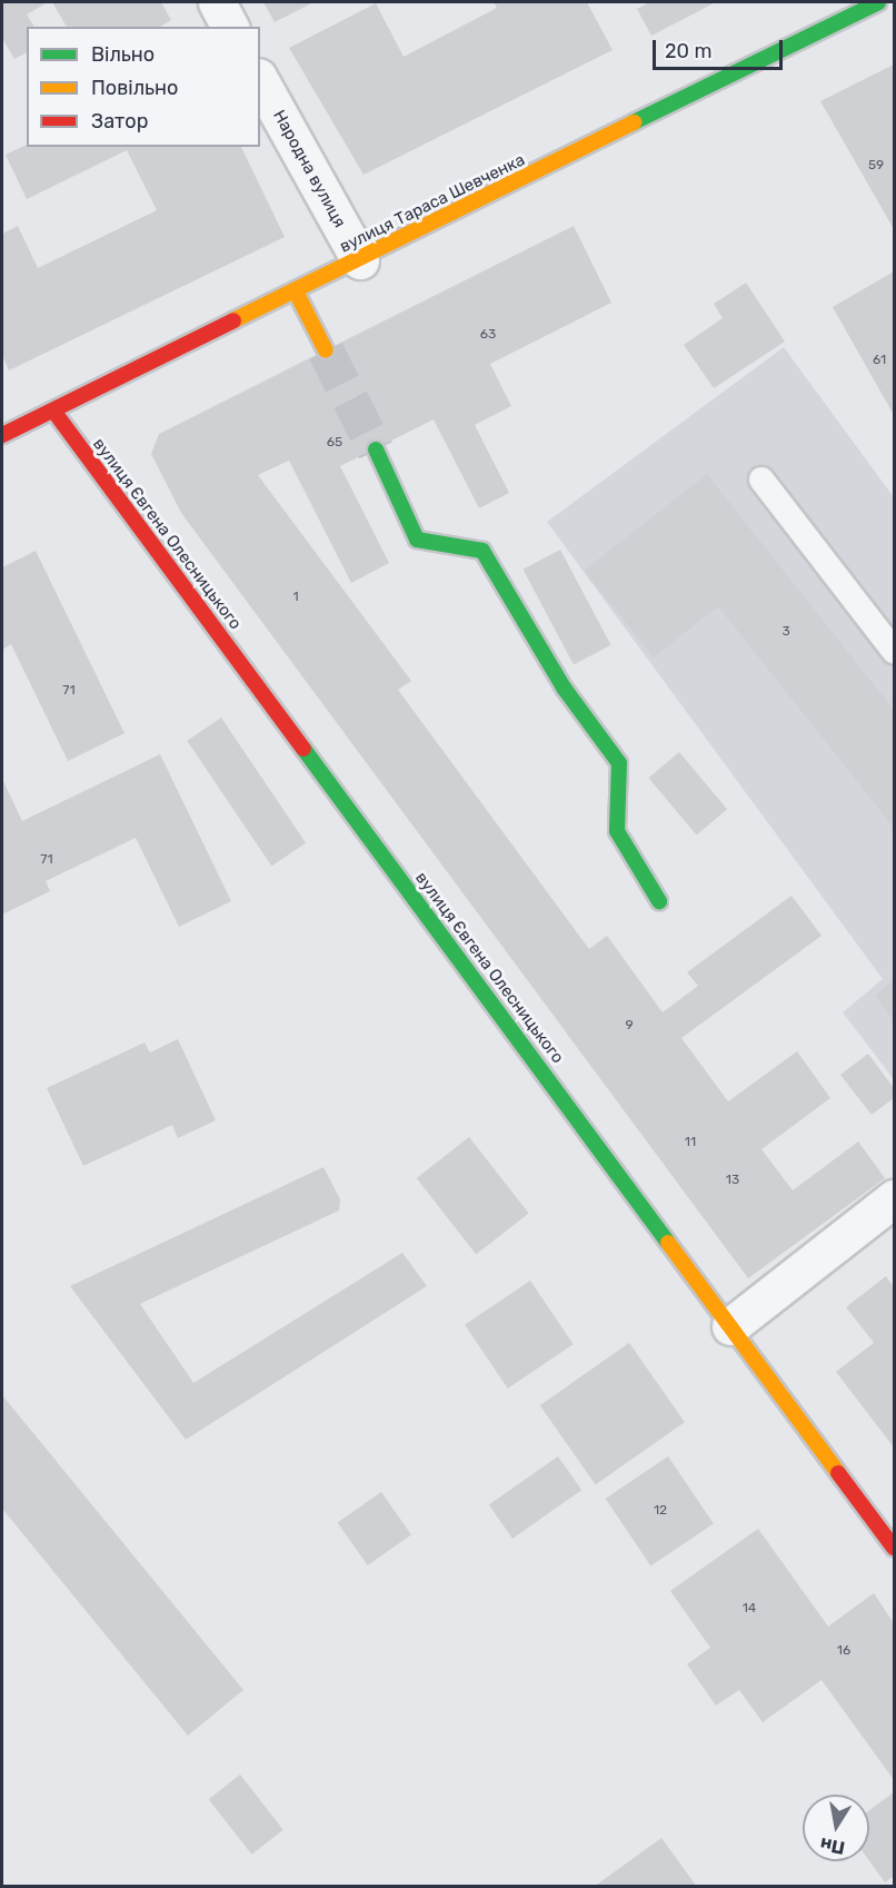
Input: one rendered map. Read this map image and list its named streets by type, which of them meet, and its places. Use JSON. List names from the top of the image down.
{
  "streets": {
    "street": ["Народна вулиця", "вулиця Тараса Шевченка", "вулиця Євгена Олесницького"]
  },
  "crossings": [
    ["Народна вулиця", "вулиця Тараса Шевченка"],
    ["вулиця Тараса Шевченка", "вулиця Євгена Олесницького"]
  ],
  "house_numbers": [
    "59",
    "63",
    "61",
    "65",
    "1",
    "3",
    "71",
    "71",
    "9",
    "11",
    "13",
    "12",
    "14",
    "16"
  ],
  "legend": ["Вільно", "Повільно", "Затор"],
  "scale_bar": "20 m",
  "north": "bottom"
}
